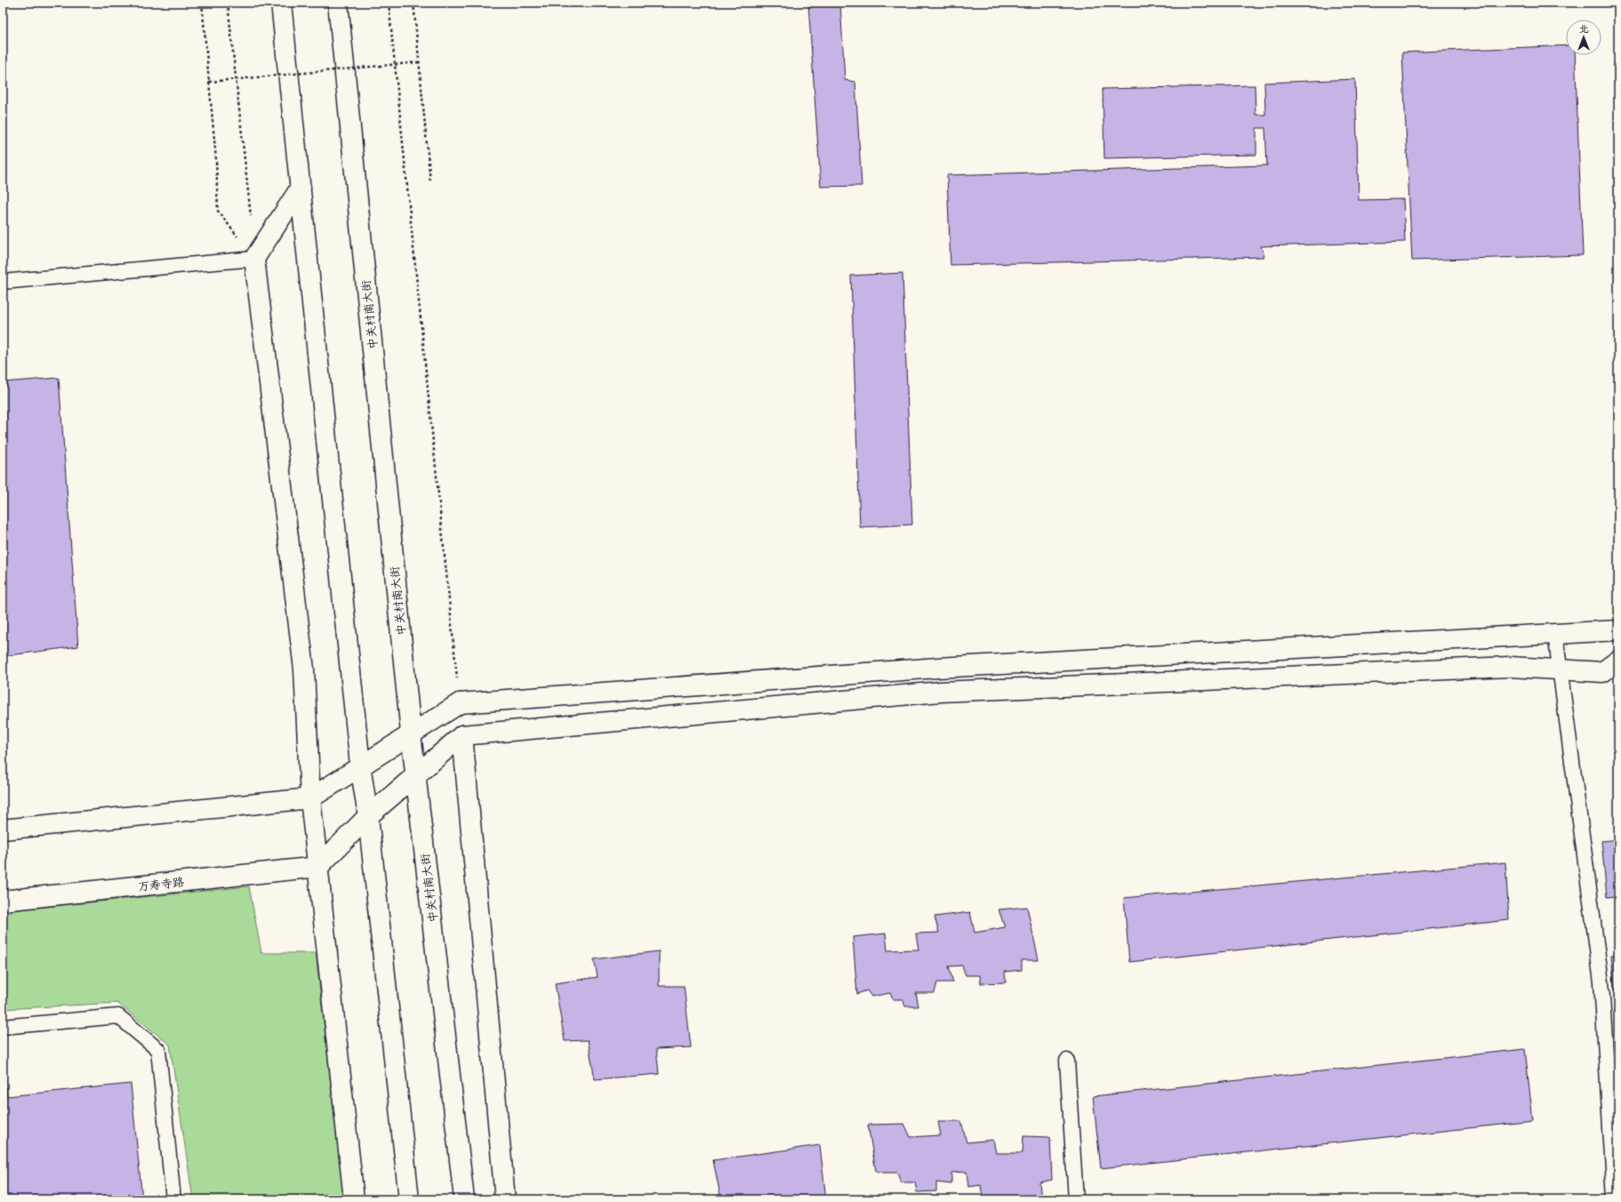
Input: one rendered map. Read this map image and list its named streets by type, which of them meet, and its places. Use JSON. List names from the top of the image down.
{
  "streets": {
    "street": ["中关村南大街", "万寿寺路"]
  },
  "north": "top"
}
